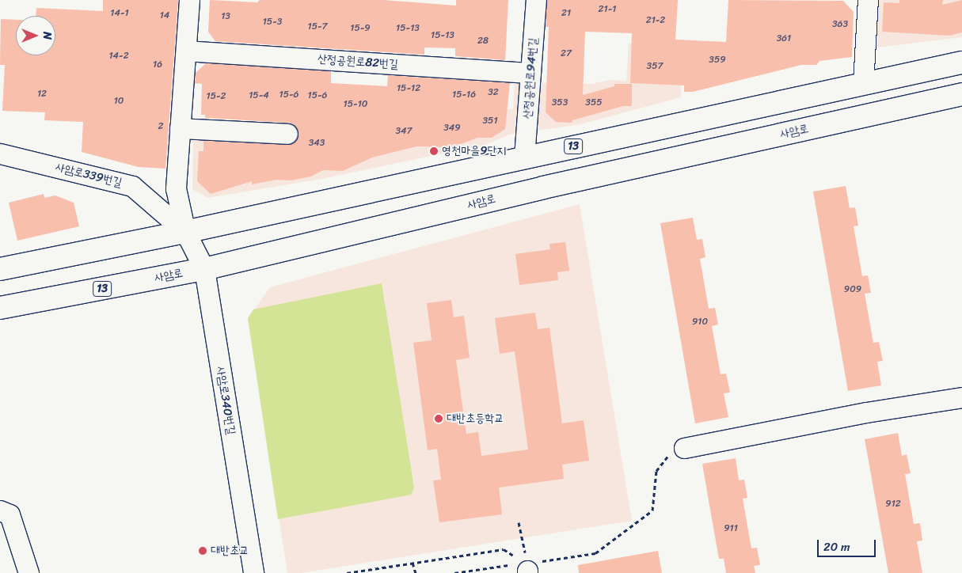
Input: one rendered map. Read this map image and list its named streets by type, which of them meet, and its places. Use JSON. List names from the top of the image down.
{
  "streets": {
    "main road": ["사암로", "13"],
    "street": [
      "산정공원로82번길",
      "산정공원로94번길",
      "사암로339번길",
      "사암로340번길"
    ]
  },
  "crossings": [
    ["산정공원로82번길", "산정공원로94번길"],
    ["산정공원로94번길", "13"],
    ["사암로", "사암로340번길"],
    ["13", "사암로339번길"],
    ["13", "사암로340번길"],
    ["사암로339번길", "사암로340번길"]
  ],
  "places": ["영천마을9단지", "대반초등학교", "대반초교"],
  "house_numbers": [
    "21-1",
    "14-1",
    "21",
    "14",
    "13",
    "21-2",
    "15-3",
    "363",
    "15-7",
    "15-9",
    "15-13",
    "15-13",
    "361",
    "28",
    "27",
    "14-2",
    "359",
    "16",
    "357",
    "15-12",
    "32",
    "12",
    "15-6",
    "15-16",
    "15-4",
    "15-6",
    "15-2",
    "10",
    "353",
    "355",
    "15-10",
    "351",
    "2",
    "349",
    "347",
    "343",
    "909",
    "910",
    "912",
    "911"
  ],
  "scale_bar": "20 m",
  "north": "right"
}
